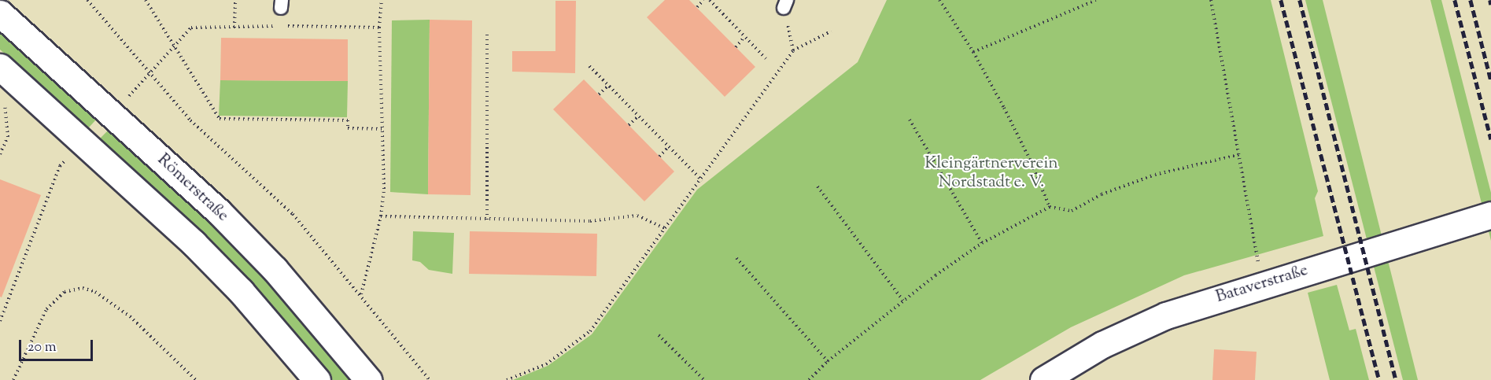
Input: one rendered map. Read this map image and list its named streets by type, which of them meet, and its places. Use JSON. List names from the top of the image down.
{
  "streets": {
    "main road": ["Römerstraße", "Bataverstraße"]
  },
  "parks": ["Kleingärtnerverein Nordstadt e. V."],
  "scale_bar": "20 m"
}
